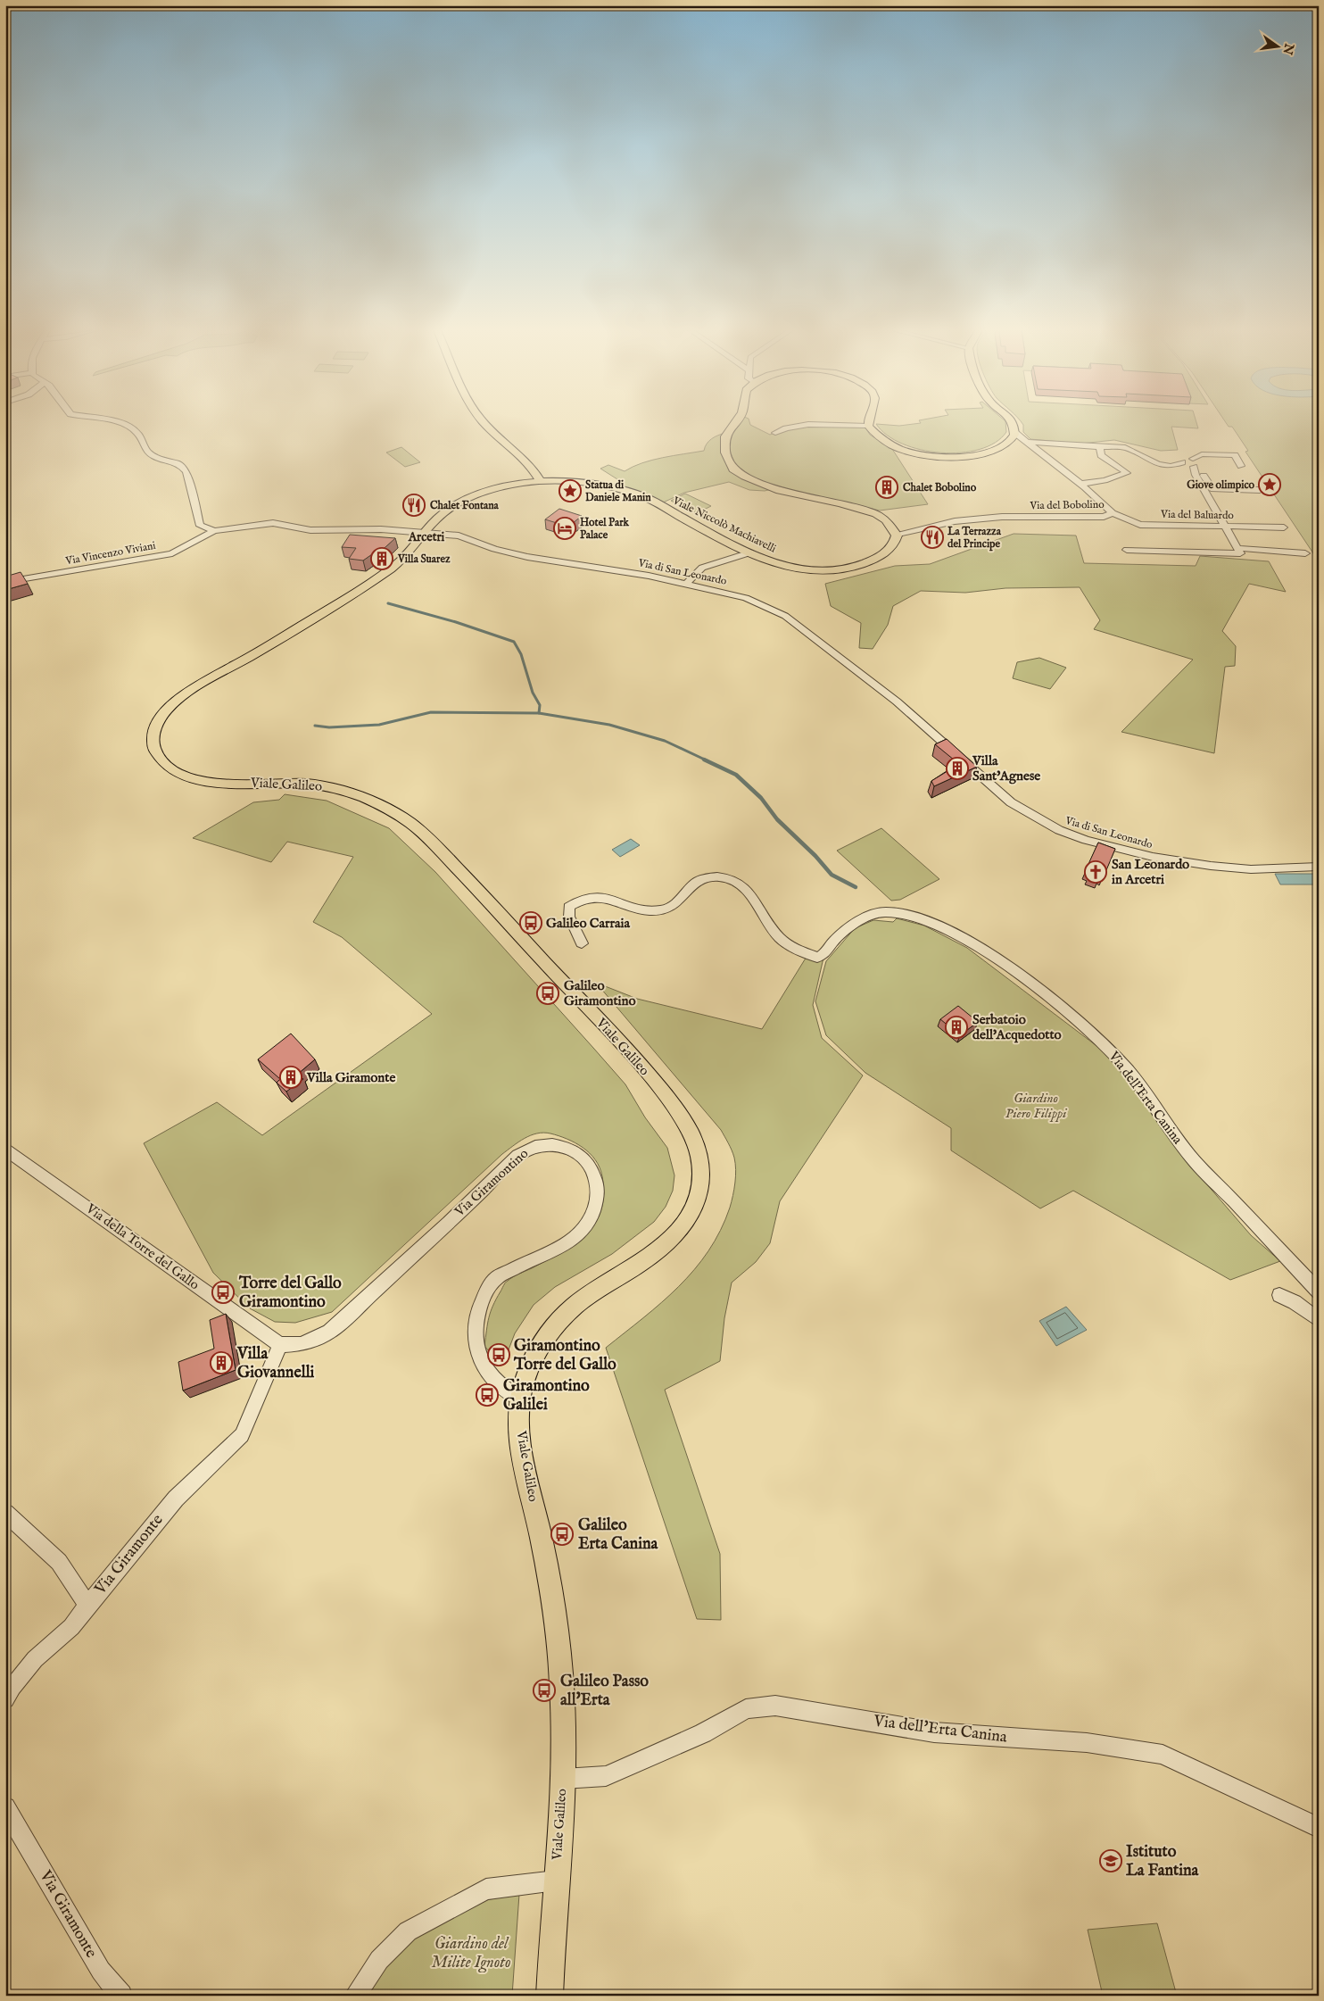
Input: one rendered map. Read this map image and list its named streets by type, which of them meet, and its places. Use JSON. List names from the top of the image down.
{
  "streets": {
    "main road": ["Viale Niccolò Machiavelli", "Viale Galileo"],
    "street": [
      "Via del Bobolino",
      "Via del Baluardo",
      "Via Vincenzo Viviani",
      "Via di San Leonardo",
      "Via dell'Erta Canina",
      "Via Giramontino",
      "Via della Torre del Gallo",
      "Via Giramonte"
    ]
  },
  "crossings": [
    ["Via del Bobolino", "Via del Baluardo"],
    ["Via del Bobolino", "Viale Niccolò Machiavelli"],
    ["Viale Niccolò Machiavelli", "Viale Galileo"],
    ["Via Vincenzo Viviani", "Via di San Leonardo"],
    ["Via di San Leonardo", "Viale Galileo"],
    ["Viale Galileo", "Via dell'Erta Canina"],
    ["Viale Galileo", "Via Giramontino"],
    ["Via Giramontino", "Via della Torre del Gallo"],
    ["Via Giramontino", "Via Giramonte"],
    ["Via della Torre del Gallo", "Via Giramonte"]
  ],
  "districts": ["Arcetri"],
  "parks": ["Giardino Piero Filippi", "Giardino del Milite Ignoto"],
  "places": {
    "place": ["Giove olimpico", "Statua di Daniele Manin"],
    "building": [
      "Chalet Bobolino",
      "Villa Suarez",
      "Villa Sant'Agnese",
      "Serbatoio dell'Acquedotto",
      "Villa Giramonte",
      "Villa Giovannelli"
    ],
    "restaurant": ["Chalet Fontana", "La Terrazza del Principe"],
    "hotel": ["Hotel Park Palace"],
    "church": ["San Leonardo in Arcetri"],
    "bus stop": [
      "Galileo Carraia",
      "Galileo Giramontino",
      "Torre del Gallo Giramontino",
      "Giramontino Torre del Gallo",
      "Giramontino Galilei",
      "Galileo Erta Canina",
      "Galileo Passo all'Erta"
    ],
    "school or university": ["Istituto La Fantina"]
  },
  "north": "right"
}
